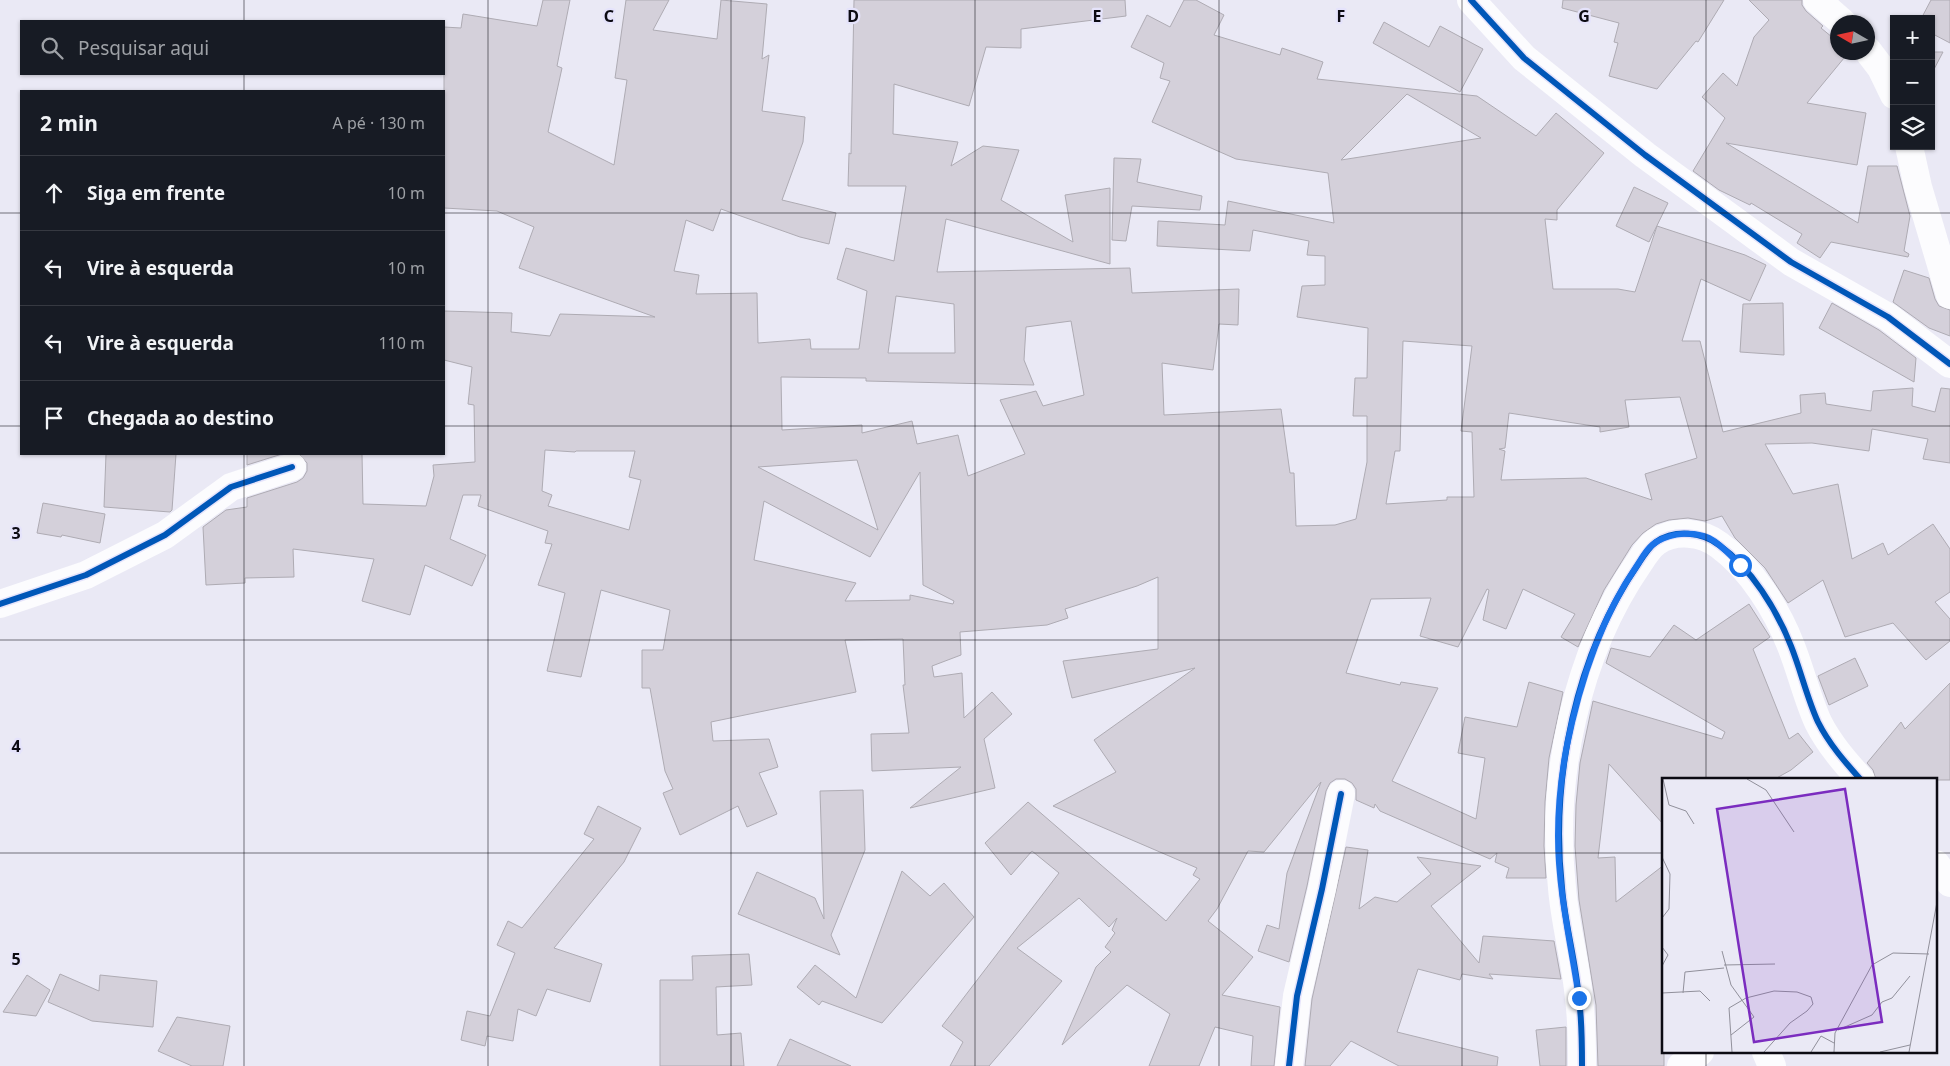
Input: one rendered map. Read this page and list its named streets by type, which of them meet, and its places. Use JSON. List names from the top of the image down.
{
  "north": "left",
  "page": {
    "map_buttons": ["+", "−"],
    "search": "Pesquisar aqui",
    "heading": ["2 min", "A pé · 130 m"],
    "list": [
      ["Siga em frente", "10 m"],
      ["Vire à esquerda", "10 m"],
      ["Vire à esquerda", "110 m"],
      "Chegada ao destino"
    ]
  },
  "grid": {
    "columns": [
      "C",
      "D",
      "E",
      "F",
      "G"
    ],
    "rows": ["3", "4", "5"]
  }
}
